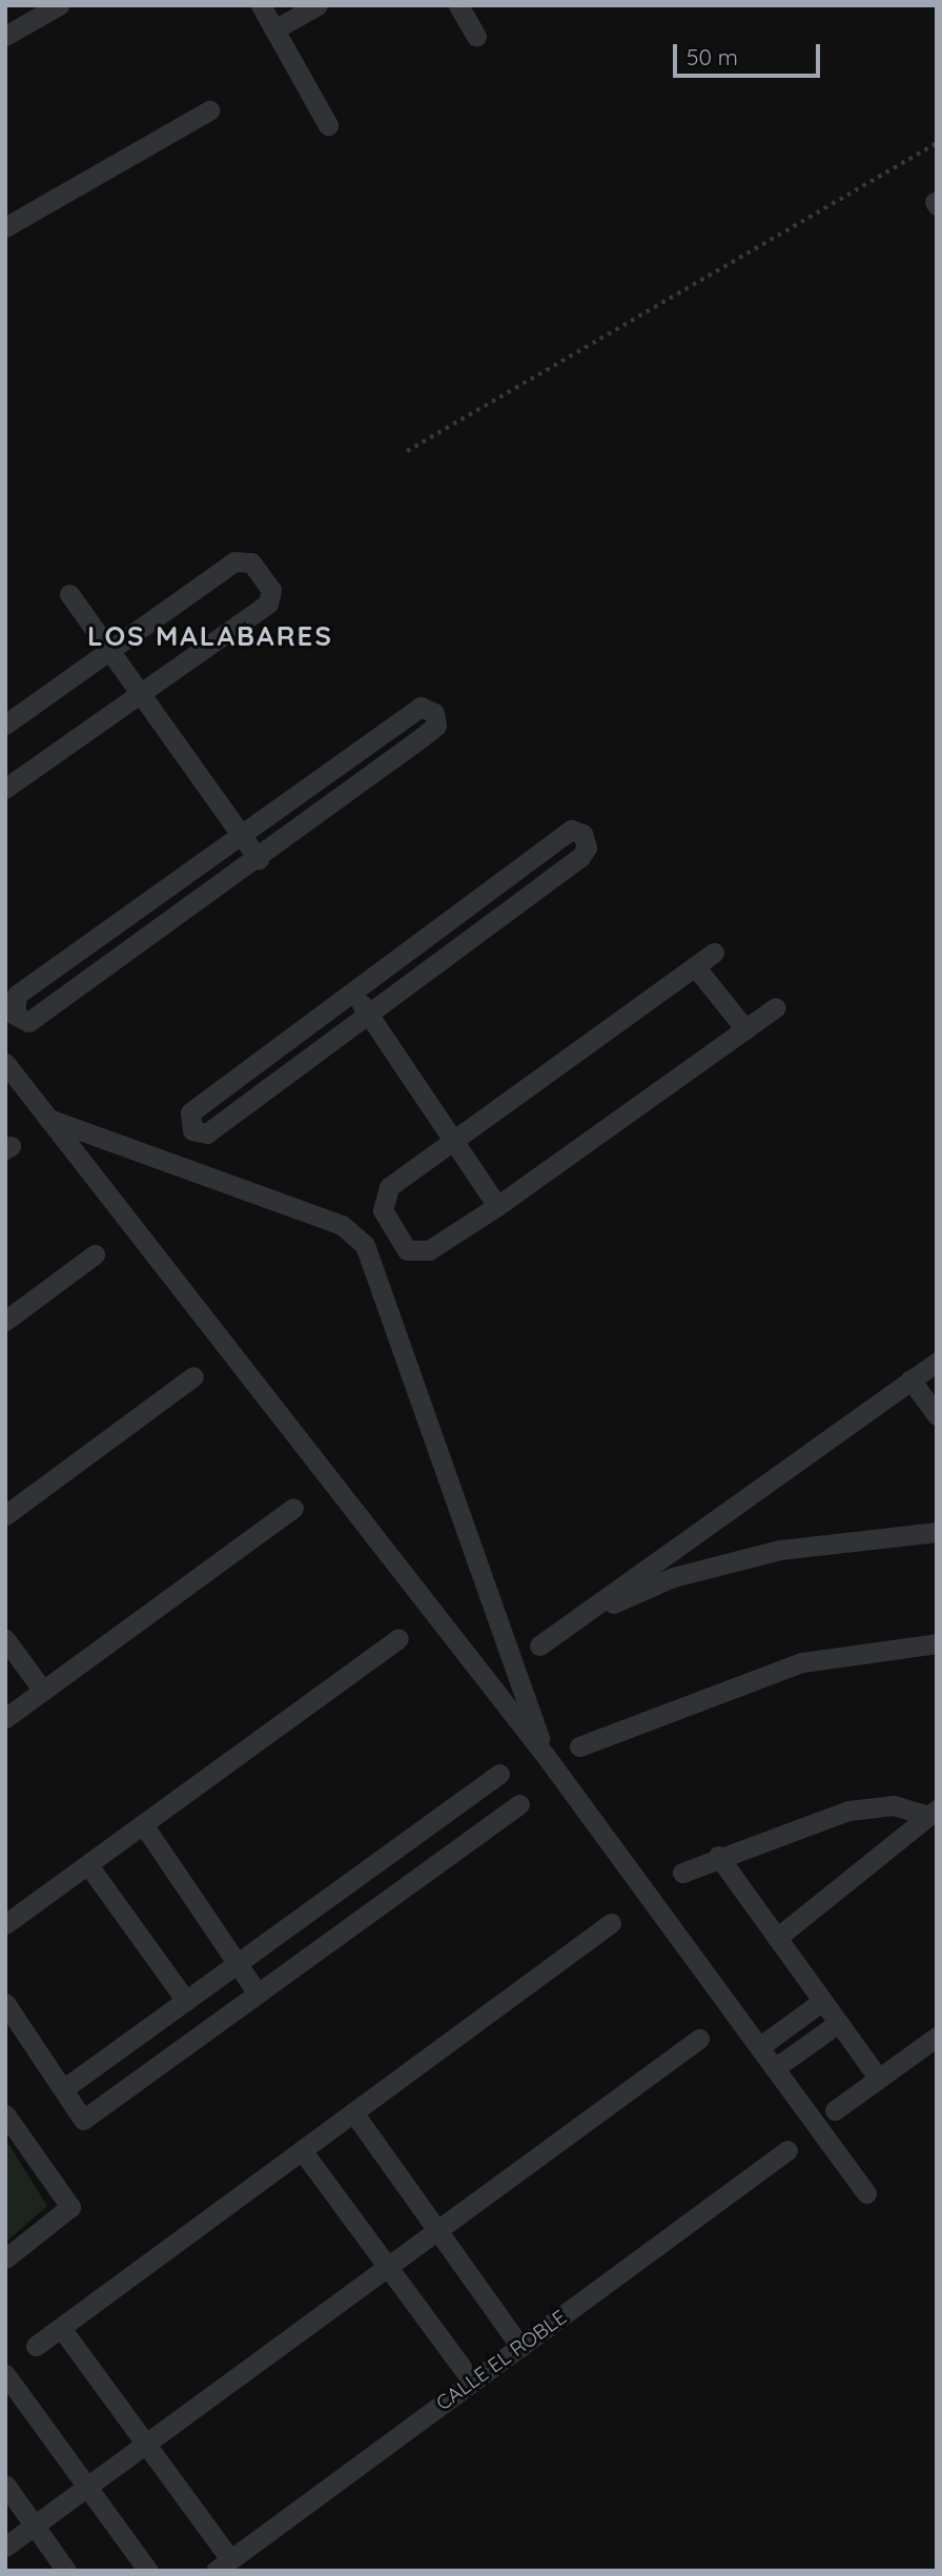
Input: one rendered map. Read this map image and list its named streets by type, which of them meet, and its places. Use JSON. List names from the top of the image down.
{
  "streets": {
    "street": ["CALLE EL ROBLE"]
  },
  "districts": ["LOS MALABARES"],
  "scale_bar": "50 m"
}
